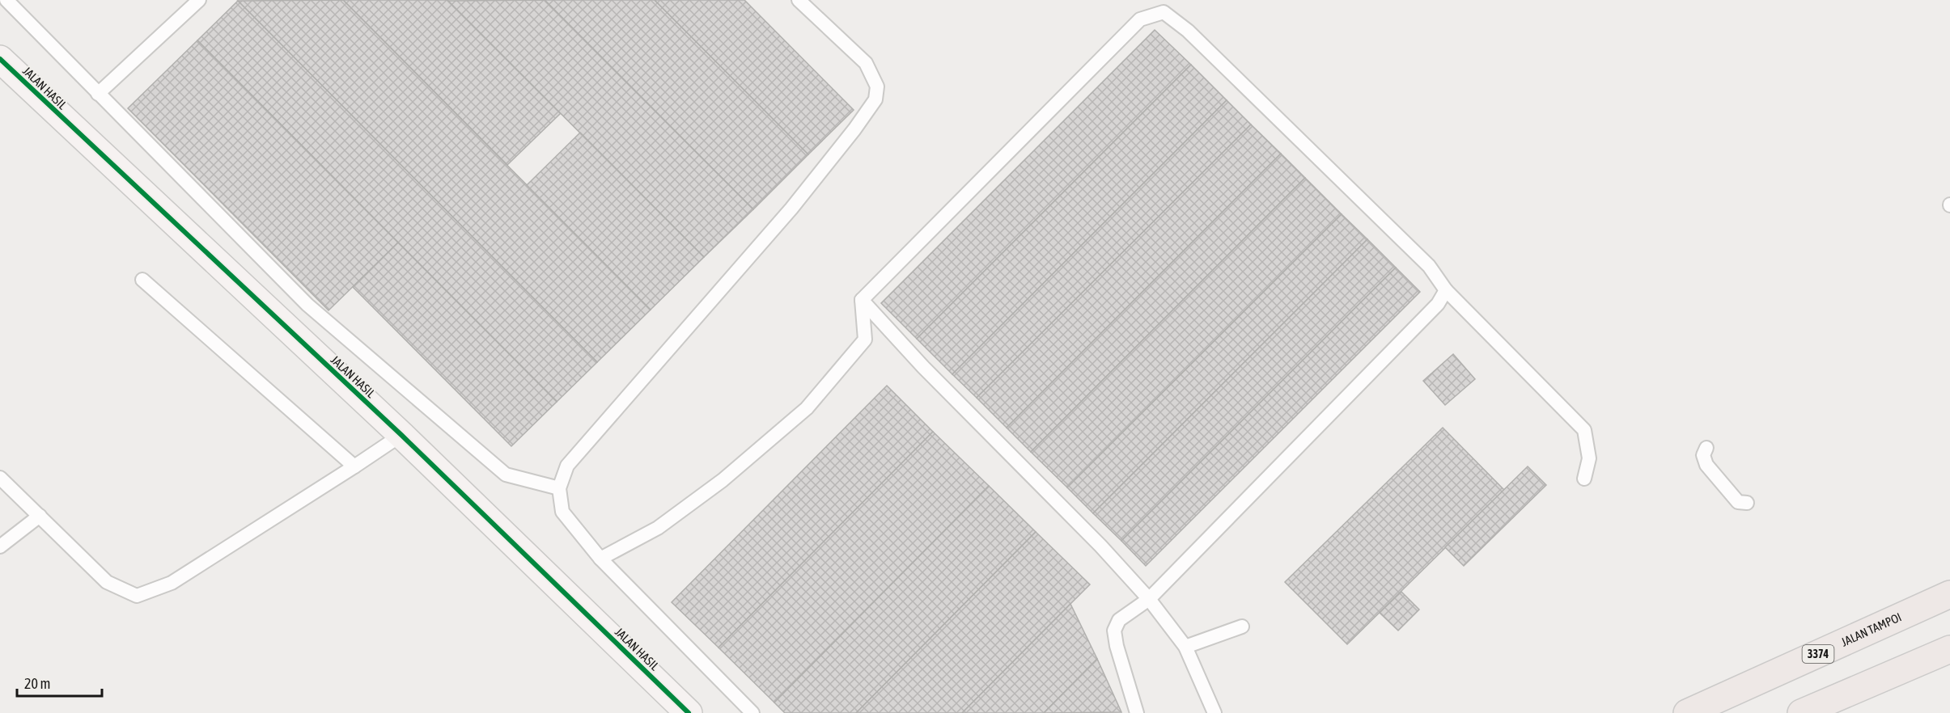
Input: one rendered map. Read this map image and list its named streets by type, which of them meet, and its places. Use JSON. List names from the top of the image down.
{
  "streets": {
    "main road": ["JALAN TAMPOI", "3374"],
    "street": ["JALAN HASIL"]
  },
  "scale_bar": "20 m"
}
